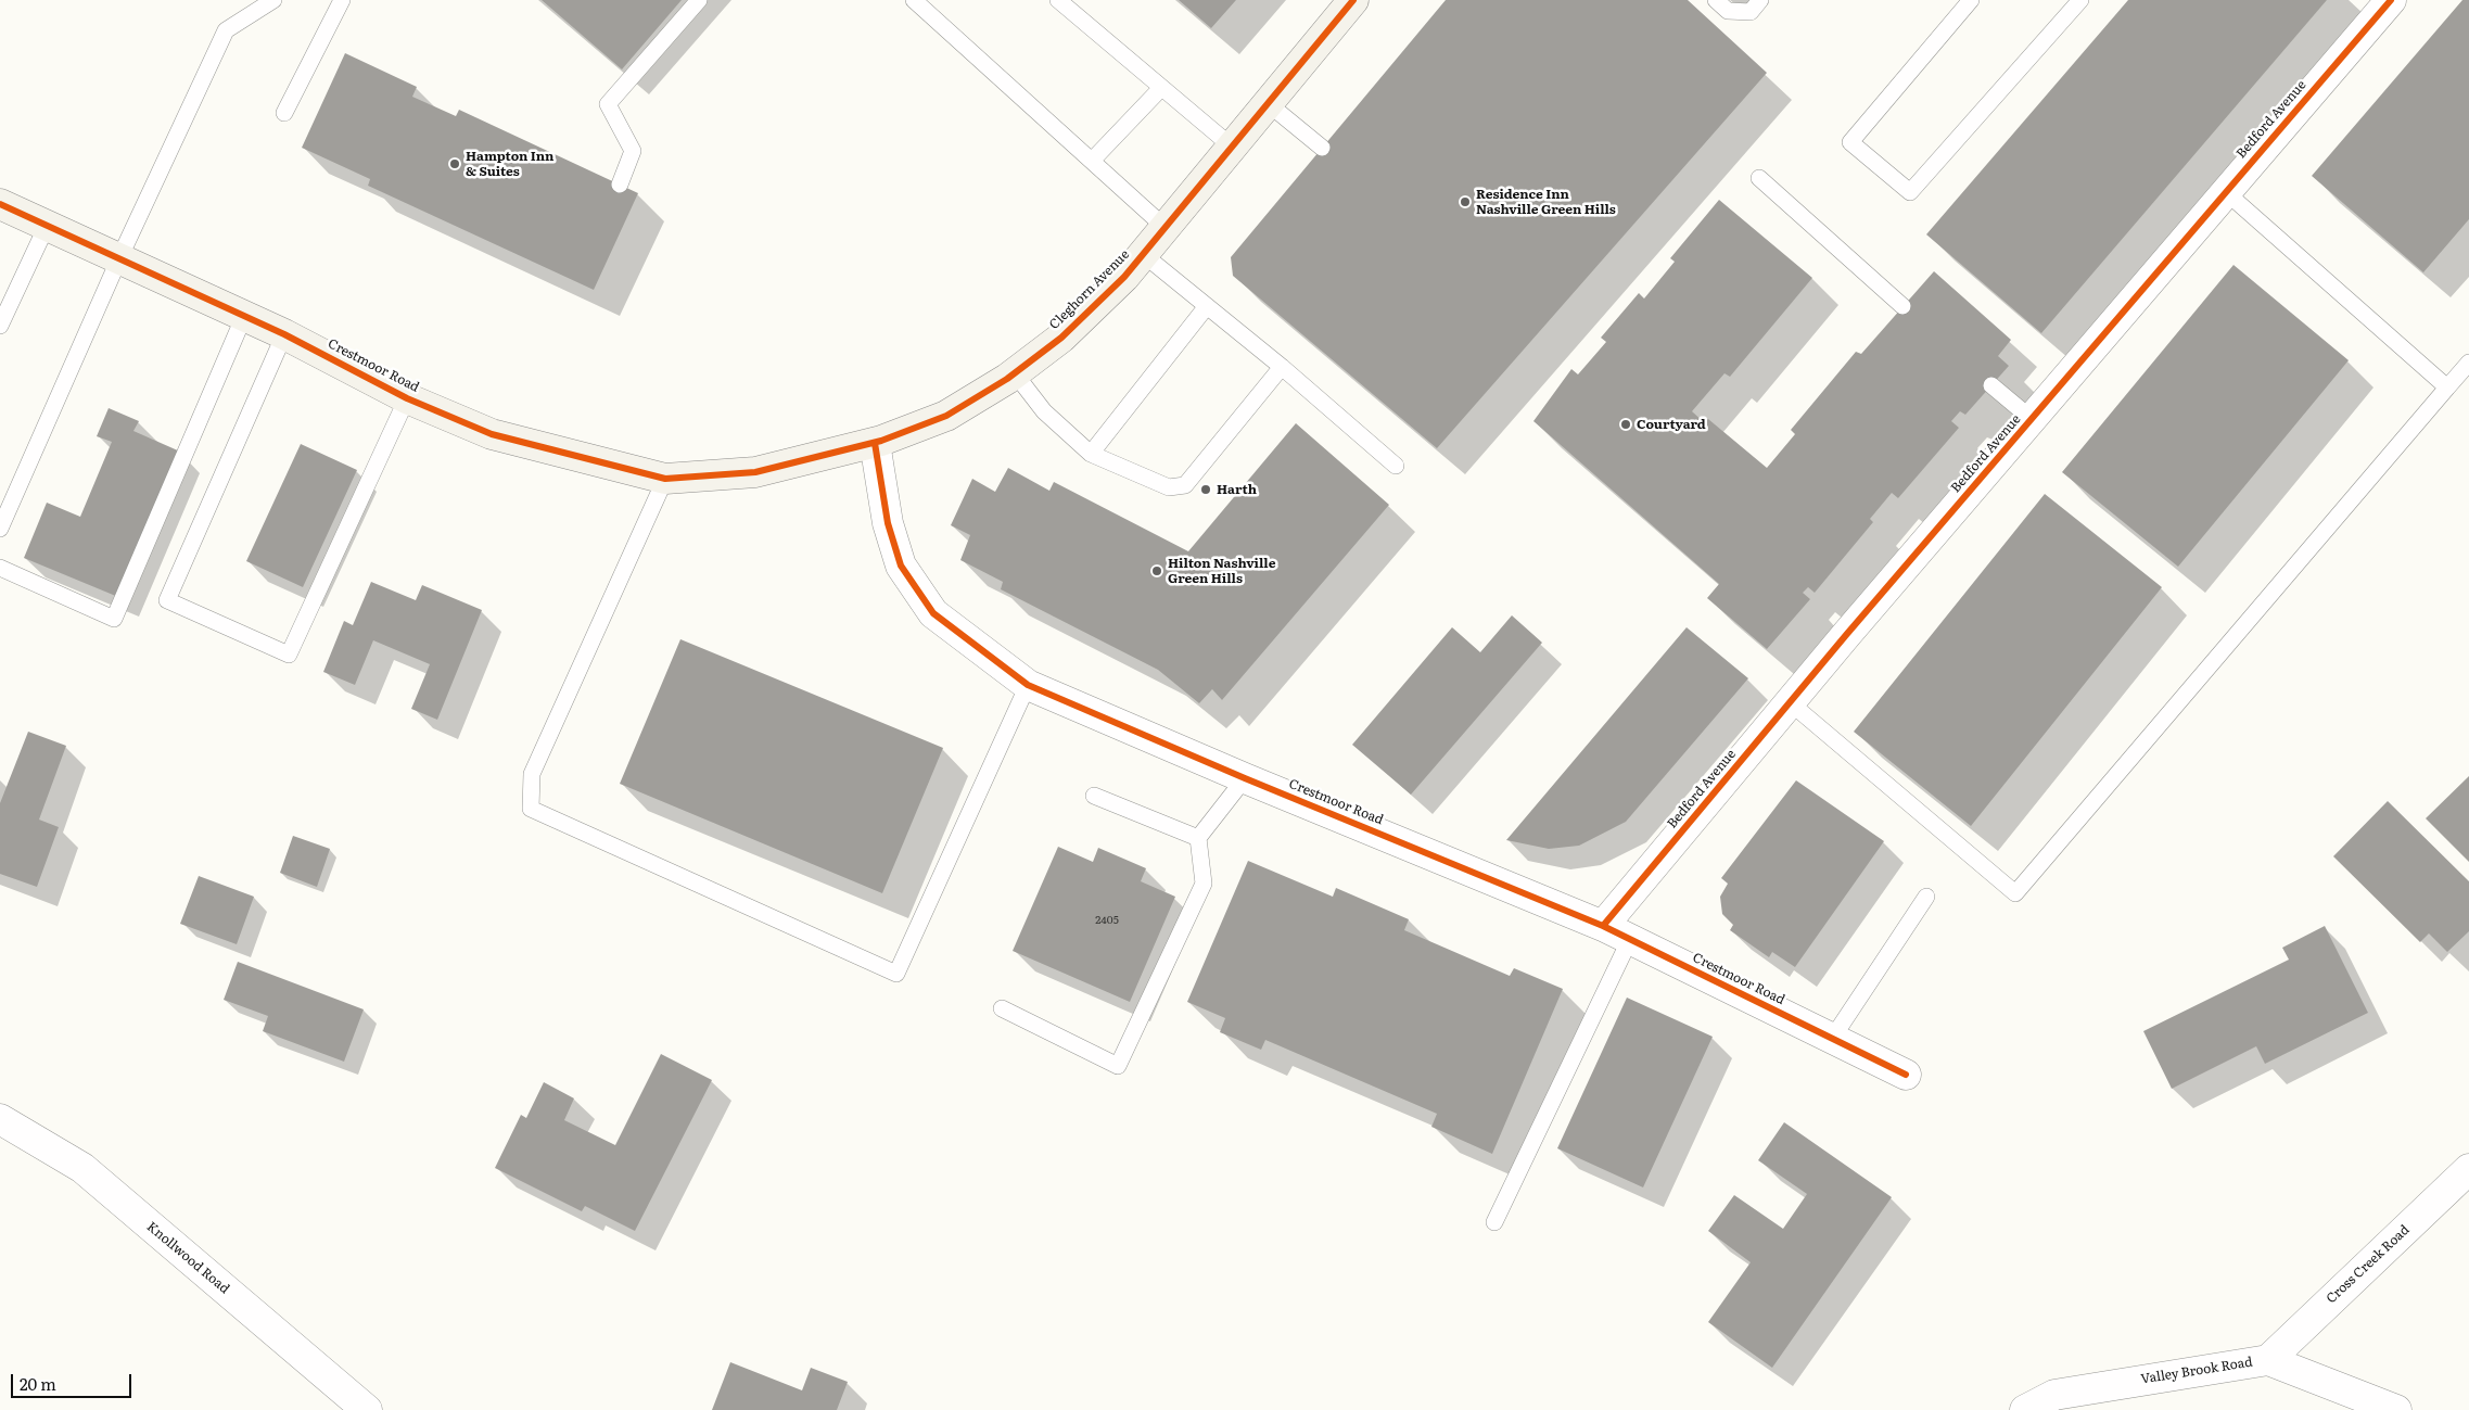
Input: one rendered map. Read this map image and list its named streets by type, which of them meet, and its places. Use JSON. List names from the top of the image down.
{
  "streets": {
    "street": [
      "Bedford Avenue",
      "Cleghorn Avenue",
      "Crestmoor Road",
      "Knollwood Road",
      "Cross Creek Road",
      "Valley Brook Road"
    ]
  },
  "crossings": [
    ["Bedford Avenue", "Crestmoor Road"],
    ["Cleghorn Avenue", "Crestmoor Road"],
    ["Cross Creek Road", "Valley Brook Road"]
  ],
  "places": [
    "Hampton Inn & Suites",
    "Residence Inn Nashville Green Hills",
    "Courtyard",
    "Harth",
    "Hilton Nashville Green Hills"
  ],
  "house_numbers": ["2405"],
  "scale_bar": "20 m"
}
